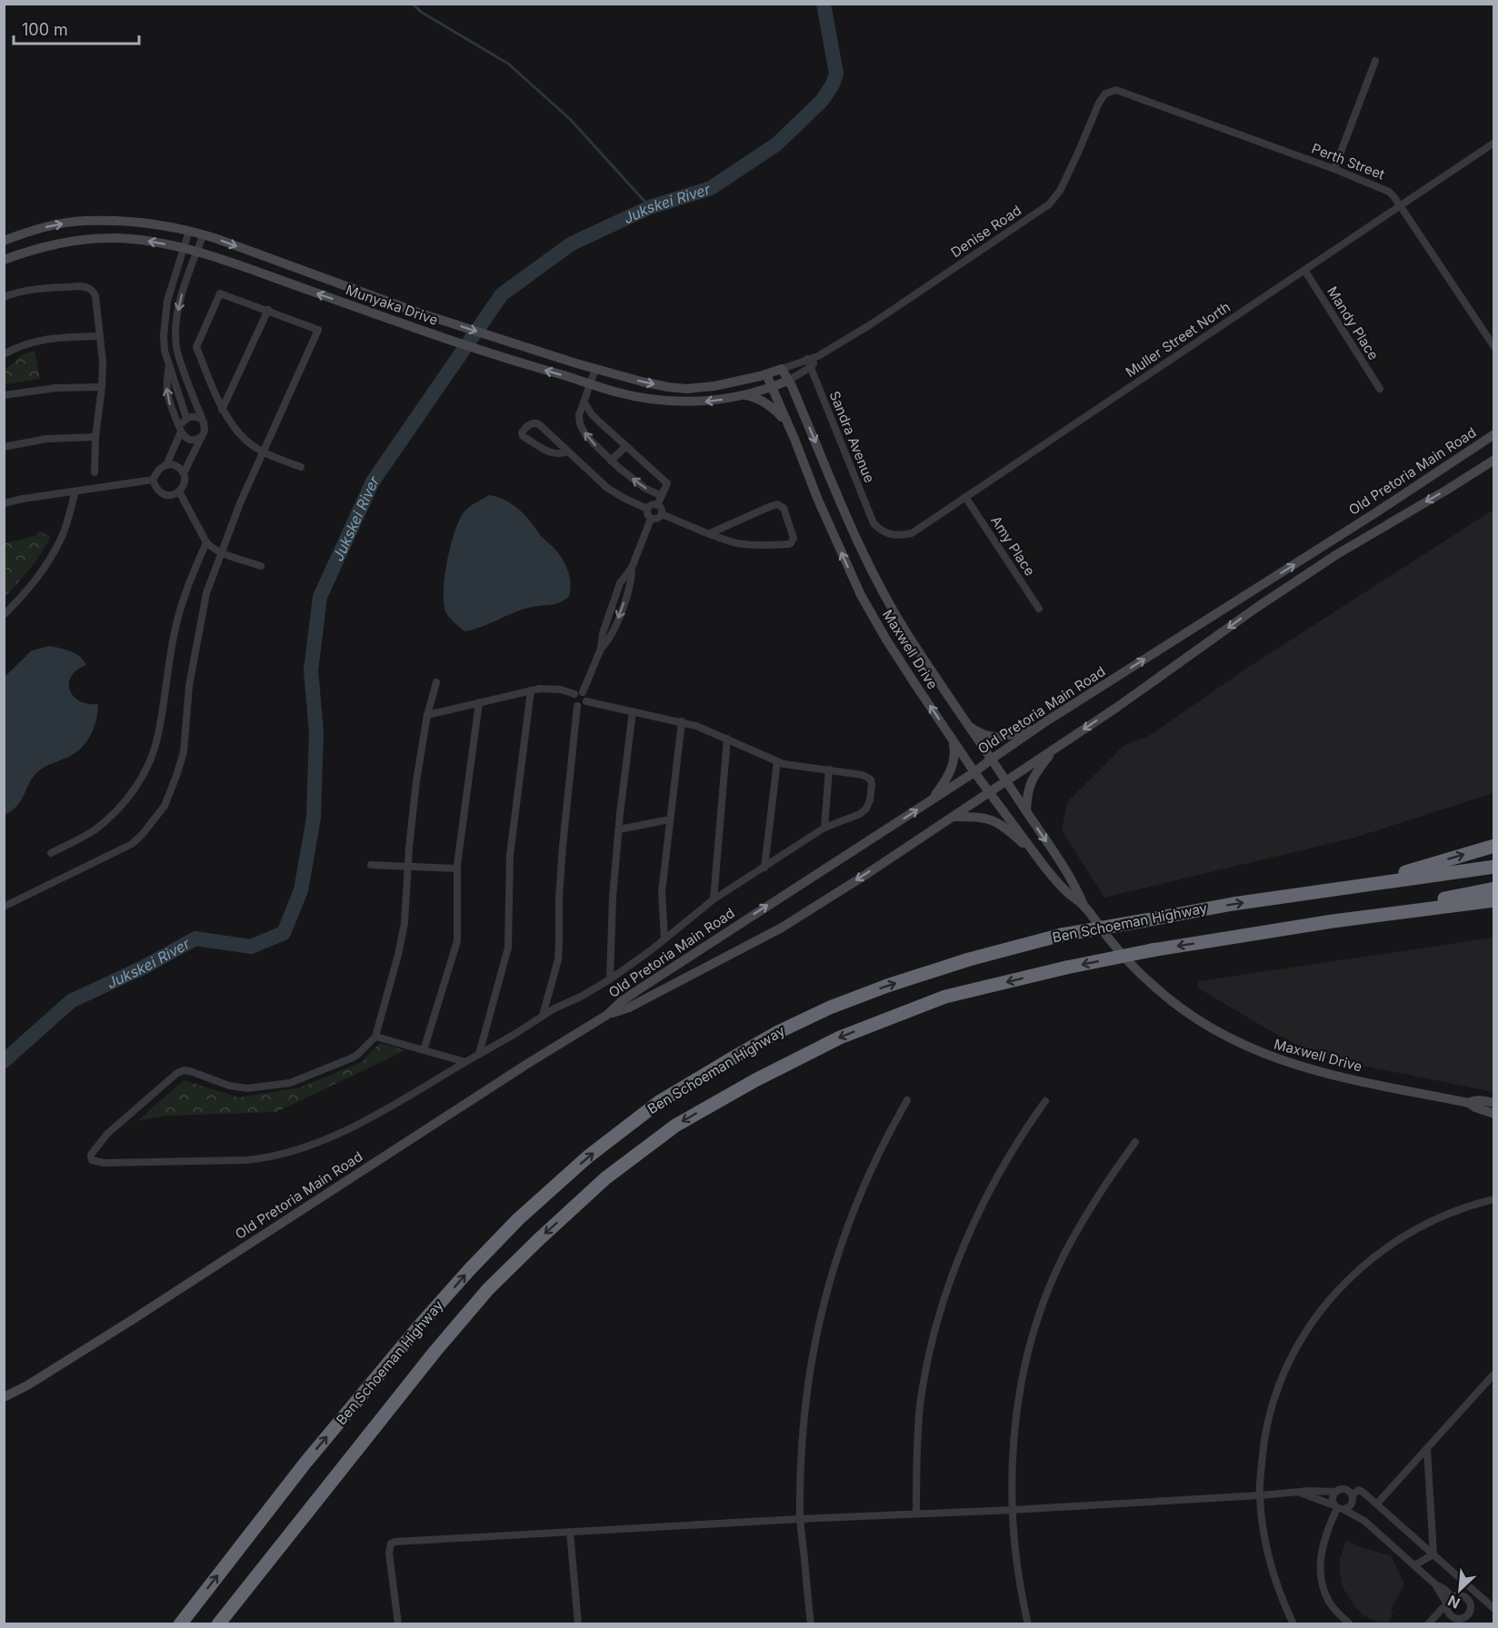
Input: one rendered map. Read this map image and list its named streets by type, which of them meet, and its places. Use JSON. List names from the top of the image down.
{
  "streets": {
    "highway": ["Ben Schoeman Highway"],
    "main road": ["Munyaka Drive", "Old Pretoria Main Road", "Maxwell Drive"],
    "street": [
      "Perth Street",
      "Denise Road",
      "Mandy Place",
      "Muller Street North",
      "Sandra Avenue",
      "Amy Place"
    ]
  },
  "crossings": [
    ["Perth Street", "Denise Road"],
    ["Perth Street", "Muller Street North"],
    ["Denise Road", "Munyaka Drive"],
    ["Denise Road", "Sandra Avenue"],
    ["Denise Road", "Maxwell Drive"],
    ["Munyaka Drive", "Maxwell Drive"],
    ["Mandy Place", "Muller Street North"],
    ["Muller Street North", "Sandra Avenue"],
    ["Muller Street North", "Amy Place"],
    ["Old Pretoria Main Road", "Maxwell Drive"]
  ],
  "water": ["Jukskei River"],
  "scale_bar": "100 m",
  "north": "bottom left"
}
